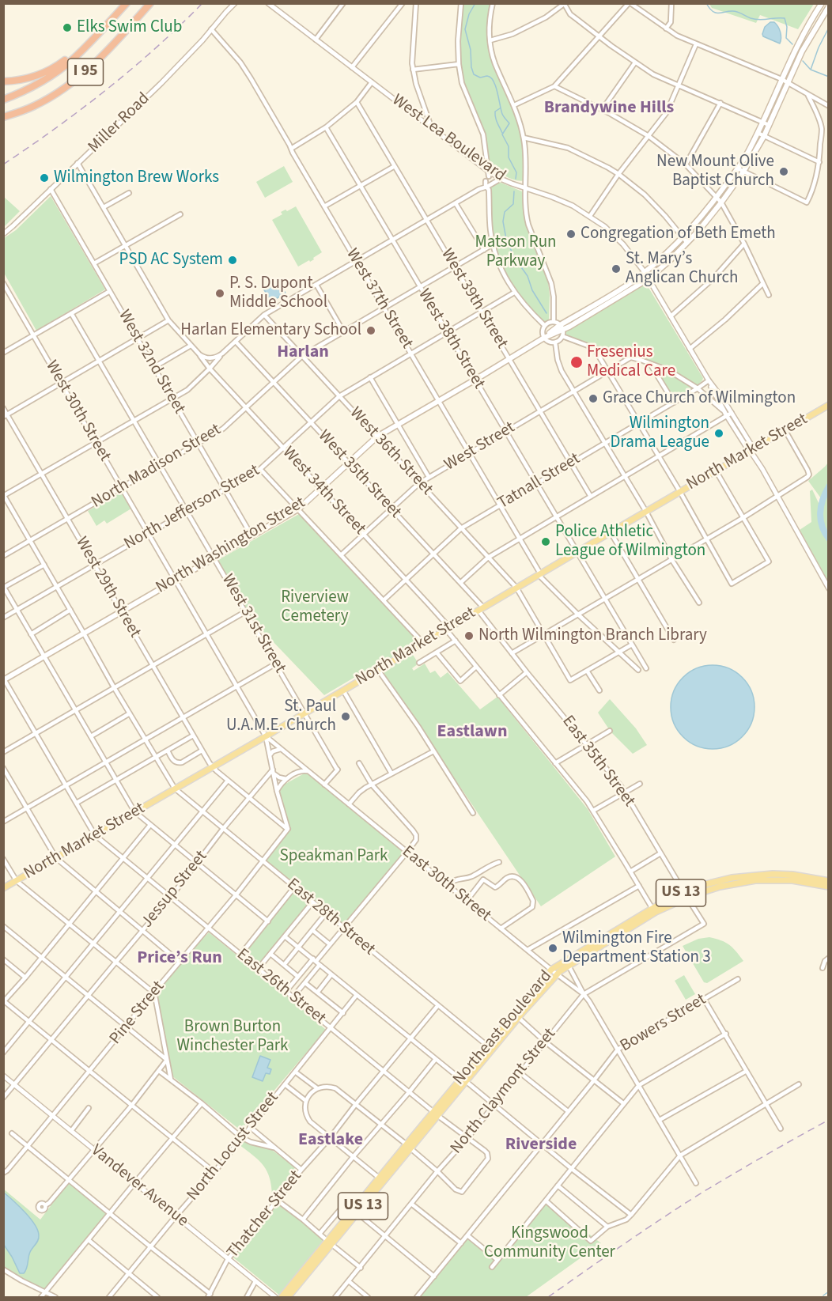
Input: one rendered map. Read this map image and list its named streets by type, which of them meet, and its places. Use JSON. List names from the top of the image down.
{
  "streets": {
    "highway": ["I 95"],
    "main road": [
      "North Market Street",
      "North Washington Street",
      "US 13",
      "Northeast Boulevard"
    ],
    "street": [
      "Miller Road",
      "West Lea Boulevard",
      "West 37th Street",
      "West 39th Street",
      "West 38th Street",
      "West 32nd Street",
      "West 30th Street",
      "West Street",
      "West 36th Street",
      "North Madison Street",
      "West 35th Street",
      "Tatnall Street",
      "West 34th Street",
      "North Jefferson Street",
      "West 29th Street",
      "West 31st Street",
      "East 35th Street",
      "East 30th Street",
      "Jessup Street",
      "East 28th Street",
      "East 26th Street",
      "Pine Street",
      "Bowers Street",
      "North Claymont Street",
      "North Locust Street",
      "Vandever Avenue",
      "Thatcher Street"
    ]
  },
  "crossings": [
    ["Miller Road", "West 37th Street"],
    ["Miller Road", "West 32nd Street"],
    ["Miller Road", "West 34th Street"],
    ["West Lea Boulevard", "North Market Street"],
    ["West Lea Boulevard", "Tatnall Street"],
    ["West Lea Boulevard", "North Washington Street"],
    ["West 37th Street", "West Street"],
    ["West 37th Street", "North Market Street"],
    ["West 37th Street", "North Madison Street"],
    ["West 37th Street", "Tatnall Street"],
    ["West 37th Street", "North Jefferson Street"],
    ["West 37th Street", "North Washington Street"],
    ["West 39th Street", "West Street"],
    ["West 39th Street", "North Madison Street"],
    ["West 39th Street", "Tatnall Street"],
    ["West 39th Street", "North Jefferson Street"],
    ["West 39th Street", "North Washington Street"],
    ["West 38th Street", "West Street"],
    ["West 38th Street", "North Market Street"],
    ["West 38th Street", "North Madison Street"],
    ["West 38th Street", "Tatnall Street"],
    ["West 38th Street", "North Jefferson Street"],
    ["West 38th Street", "North Washington Street"],
    ["West 32nd Street", "North Madison Street"],
    ["West 32nd Street", "North Jefferson Street"],
    ["West 32nd Street", "North Washington Street"],
    ["West 30th Street", "North Market Street"],
    ["West 30th Street", "North Madison Street"],
    ["West 30th Street", "North Jefferson Street"],
    ["West 30th Street", "North Washington Street"],
    ["West 30th Street", "East 30th Street"],
    ["West Street", "West 36th Street"],
    ["West Street", "West 35th Street"],
    ["West Street", "West 34th Street"],
    ["West 36th Street", "North Market Street"],
    ["West 36th Street", "North Madison Street"],
    ["West 36th Street", "Tatnall Street"],
    ["West 36th Street", "North Jefferson Street"],
    ["West 36th Street", "North Washington Street"],
    ["North Market Street", "West 35th Street"],
    ["North Market Street", "West 34th Street"],
    ["North Market Street", "West 29th Street"],
    ["North Market Street", "West 31st Street"],
    ["North Market Street", "East 35th Street"],
    ["North Market Street", "East 30th Street"],
    ["North Market Street", "East 28th Street"],
    ["North Market Street", "East 26th Street"],
    ["North Madison Street", "West 35th Street"],
    ["North Madison Street", "West 34th Street"],
    ["North Madison Street", "West 29th Street"],
    ["North Madison Street", "West 31st Street"],
    ["North Madison Street", "East 28th Street"],
    ["West 35th Street", "Tatnall Street"],
    ["West 35th Street", "North Jefferson Street"],
    ["West 35th Street", "North Washington Street"],
    ["West 35th Street", "East 35th Street"],
    ["Tatnall Street", "West 34th Street"],
    ["West 34th Street", "North Jefferson Street"],
    ["West 34th Street", "North Washington Street"],
    ["West 34th Street", "US 13"],
    ["West 34th Street", "Northeast Boulevard"],
    ["North Jefferson Street", "West 29th Street"],
    ["North Jefferson Street", "West 31st Street"],
    ["North Jefferson Street", "East 28th Street"],
    ["North Washington Street", "West 29th Street"],
    ["North Washington Street", "West 31st Street"],
    ["North Washington Street", "East 28th Street"],
    ["West 29th Street", "Jessup Street"],
    ["West 29th Street", "Pine Street"],
    ["West 31st Street", "East 30th Street"],
    ["East 35th Street", "US 13"],
    ["East 35th Street", "North Claymont Street"],
    ["East 30th Street", "Jessup Street"],
    ["East 30th Street", "US 13"],
    ["East 30th Street", "Northeast Boulevard"],
    ["East 30th Street", "North Claymont Street"],
    ["Jessup Street", "East 28th Street"],
    ["Jessup Street", "East 26th Street"],
    ["Jessup Street", "Vandever Avenue"],
    ["US 13", "Northeast Boulevard"],
    ["East 28th Street", "Pine Street"],
    ["East 28th Street", "Northeast Boulevard"],
    ["East 28th Street", "Thatcher Street"],
    ["East 26th Street", "Pine Street"],
    ["East 26th Street", "Northeast Boulevard"],
    ["East 26th Street", "North Claymont Street"],
    ["East 26th Street", "North Locust Street"],
    ["East 26th Street", "Thatcher Street"],
    ["Pine Street", "Vandever Avenue"],
    ["North Locust Street", "Vandever Avenue"],
    ["Vandever Avenue", "Thatcher Street"]
  ],
  "districts": [
    "Brandywine Hills",
    "Harlan",
    "Eastlawn",
    "Price’s Run",
    "Eastlake",
    "Riverside"
  ],
  "parks": [
    "Matson Run Parkway",
    "Riverview Cemetery",
    "Speakman Park",
    "Brown Burton Winchester Park",
    "Kingswood Community Center"
  ],
  "places": [
    "Elks Swim Club",
    "New Mount Olive Baptist Church",
    "Wilmington Brew Works",
    "Congregation of Beth Emeth",
    "PSD AC System",
    "St. Mary’s Anglican Church",
    "P. S. Dupont Middle School",
    "Harlan Elementary School",
    "Fresenius Medical Care",
    "Grace Church of Wilmington",
    "Wilmington Drama League",
    "Police Athletic League of Wilmington",
    "North Wilmington Branch Library",
    "St. Paul U.A.M.E. Church",
    "Wilmington Fire Department Station 3"
  ]
}
